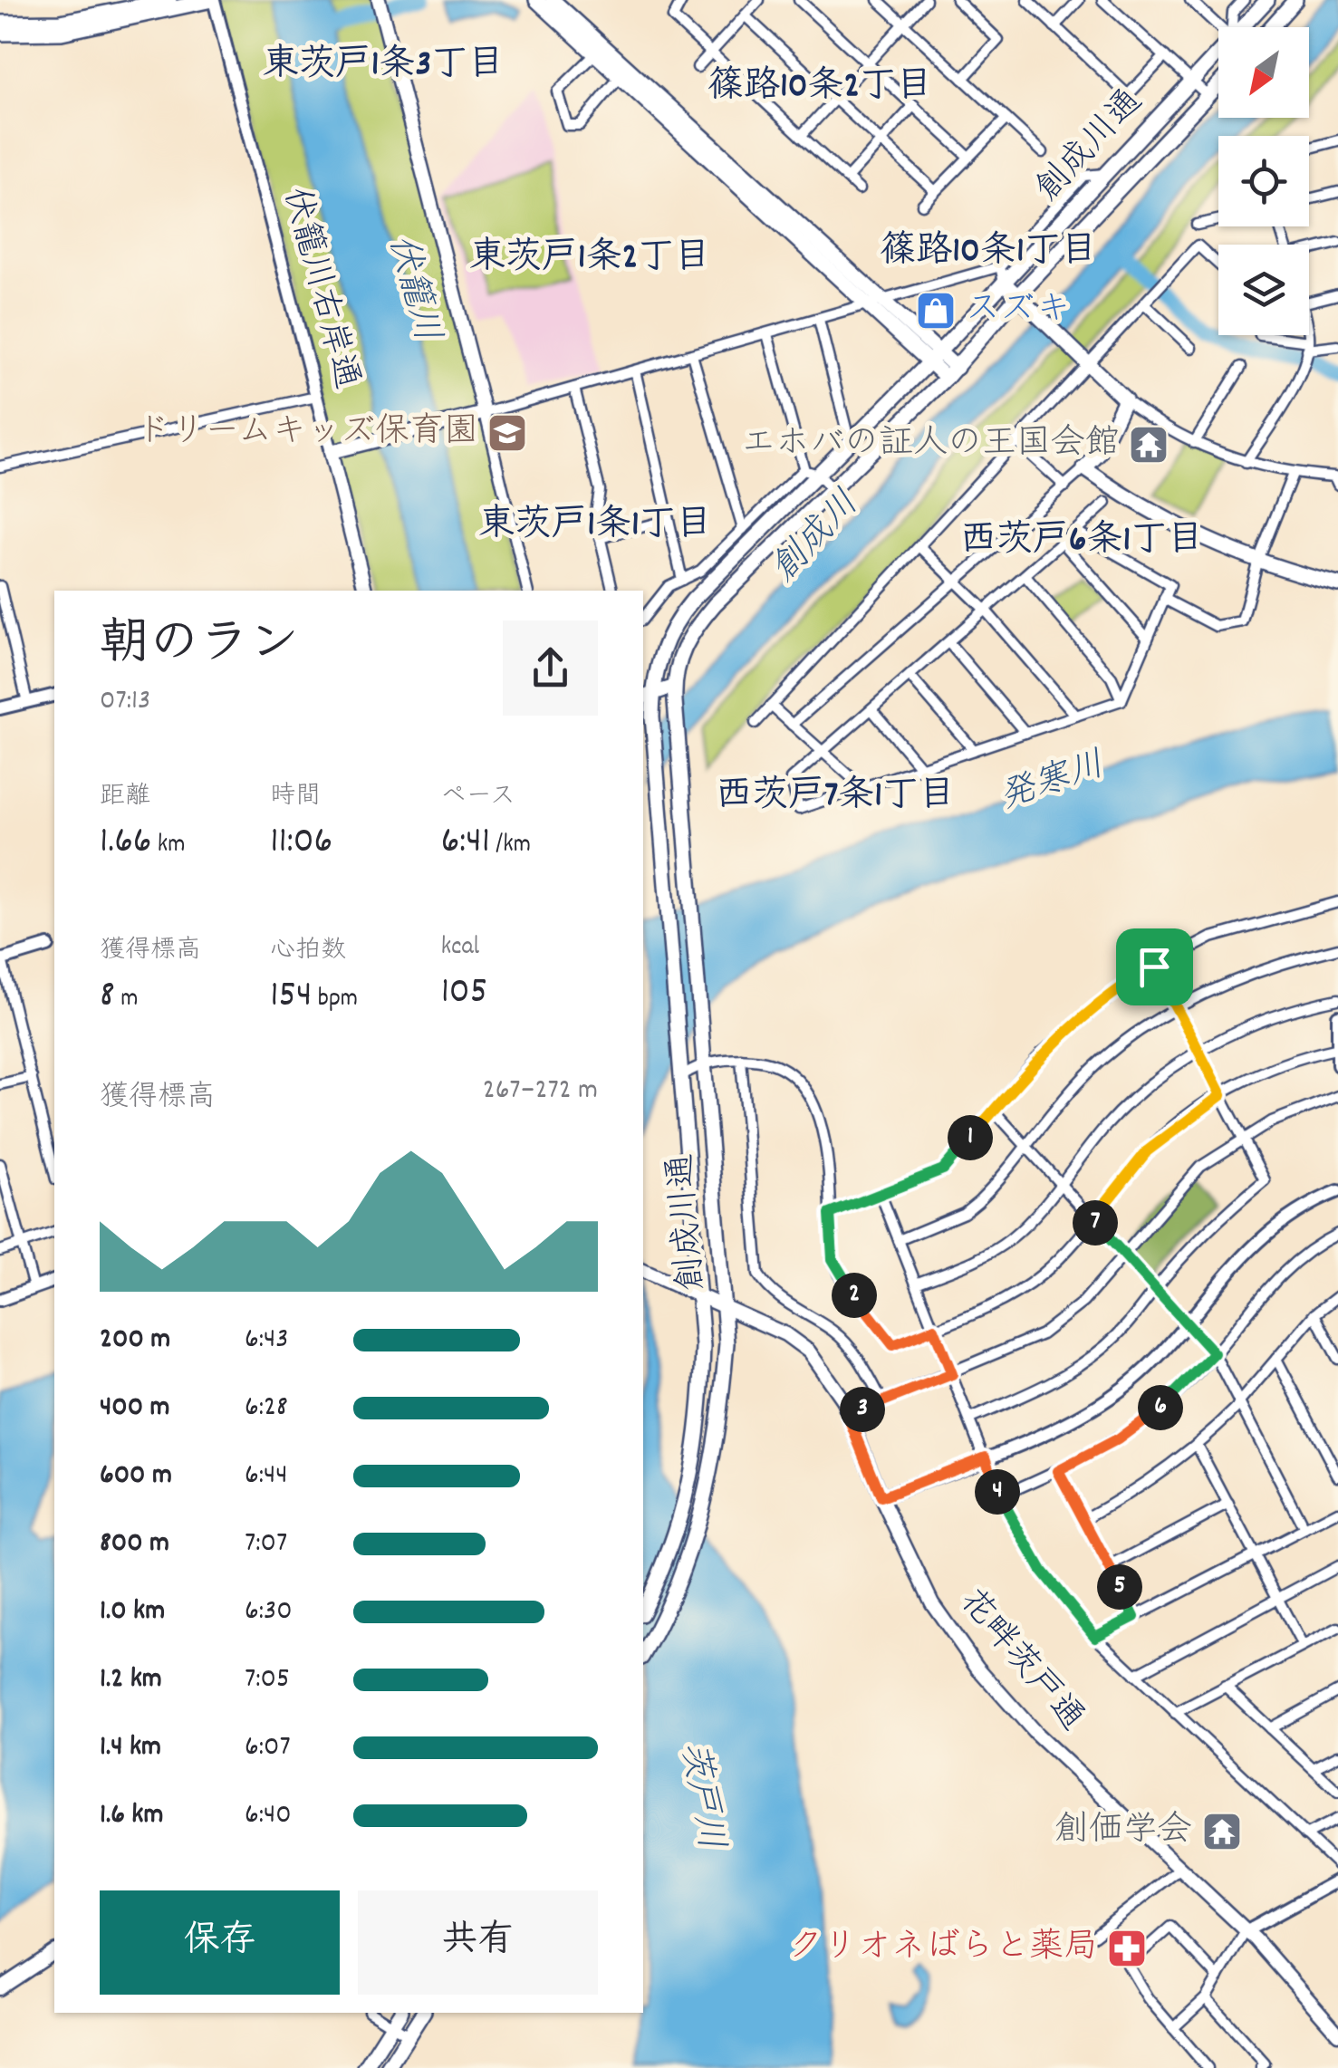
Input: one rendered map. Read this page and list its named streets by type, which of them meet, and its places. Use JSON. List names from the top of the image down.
{
  "streets": {
    "main road": ["創成川通", "伏籠川右岸通", "花畔茨戸通"]
  },
  "crossings": [
    ["創成川通", "花畔茨戸通"]
  ],
  "districts": [
    "東茨戸1条3丁目",
    "篠路10条2丁目",
    "篠路10条1丁目",
    "東茨戸1条2丁目",
    "東茨戸1条1丁目",
    "西茨戸6条1丁目",
    "西茨戸7条1丁目"
  ],
  "water": [
    "伏籠川",
    "創成川",
    "発寒川",
    "茨戸川"
  ],
  "places": {
    "shop": ["スズキ"],
    "school or university": ["ドリームキッズ保育園"],
    "temple": ["エホバの証人の王国会館", "創価学会"],
    "pharmacy": ["クリオネばらと薬局"]
  },
  "north": "bottom left",
  "page": {
    "heading": ["朝のラン", "07:13"],
    "stats": [
      ["距離", "1.66 km"],
      ["時間", "11:06"],
      ["ペース", "6:41 /km"],
      ["獲得標高", "8 m"],
      ["心拍数", "154 bpm"],
      ["kcal", "105"]
    ],
    "chart": ["獲得標高", "267–272 m"],
    "pins": [
      "1",
      "7",
      "2",
      "6",
      "3",
      "4",
      "5"
    ],
    "list": [
      {
        "name": "200 m",
        "note": "6:43"
      },
      {
        "name": "400 m",
        "note": "6:28"
      },
      {
        "name": "600 m",
        "note": "6:44"
      },
      {
        "name": "800 m",
        "note": "7:07"
      },
      {
        "name": "1.0 km",
        "note": "6:30"
      },
      {
        "name": "1.2 km",
        "note": "7:05"
      },
      {
        "name": "1.4 km",
        "note": "6:07"
      },
      {
        "name": "1.6 km",
        "note": "6:40"
      }
    ],
    "buttons": ["保存", "共有"]
  }
}
